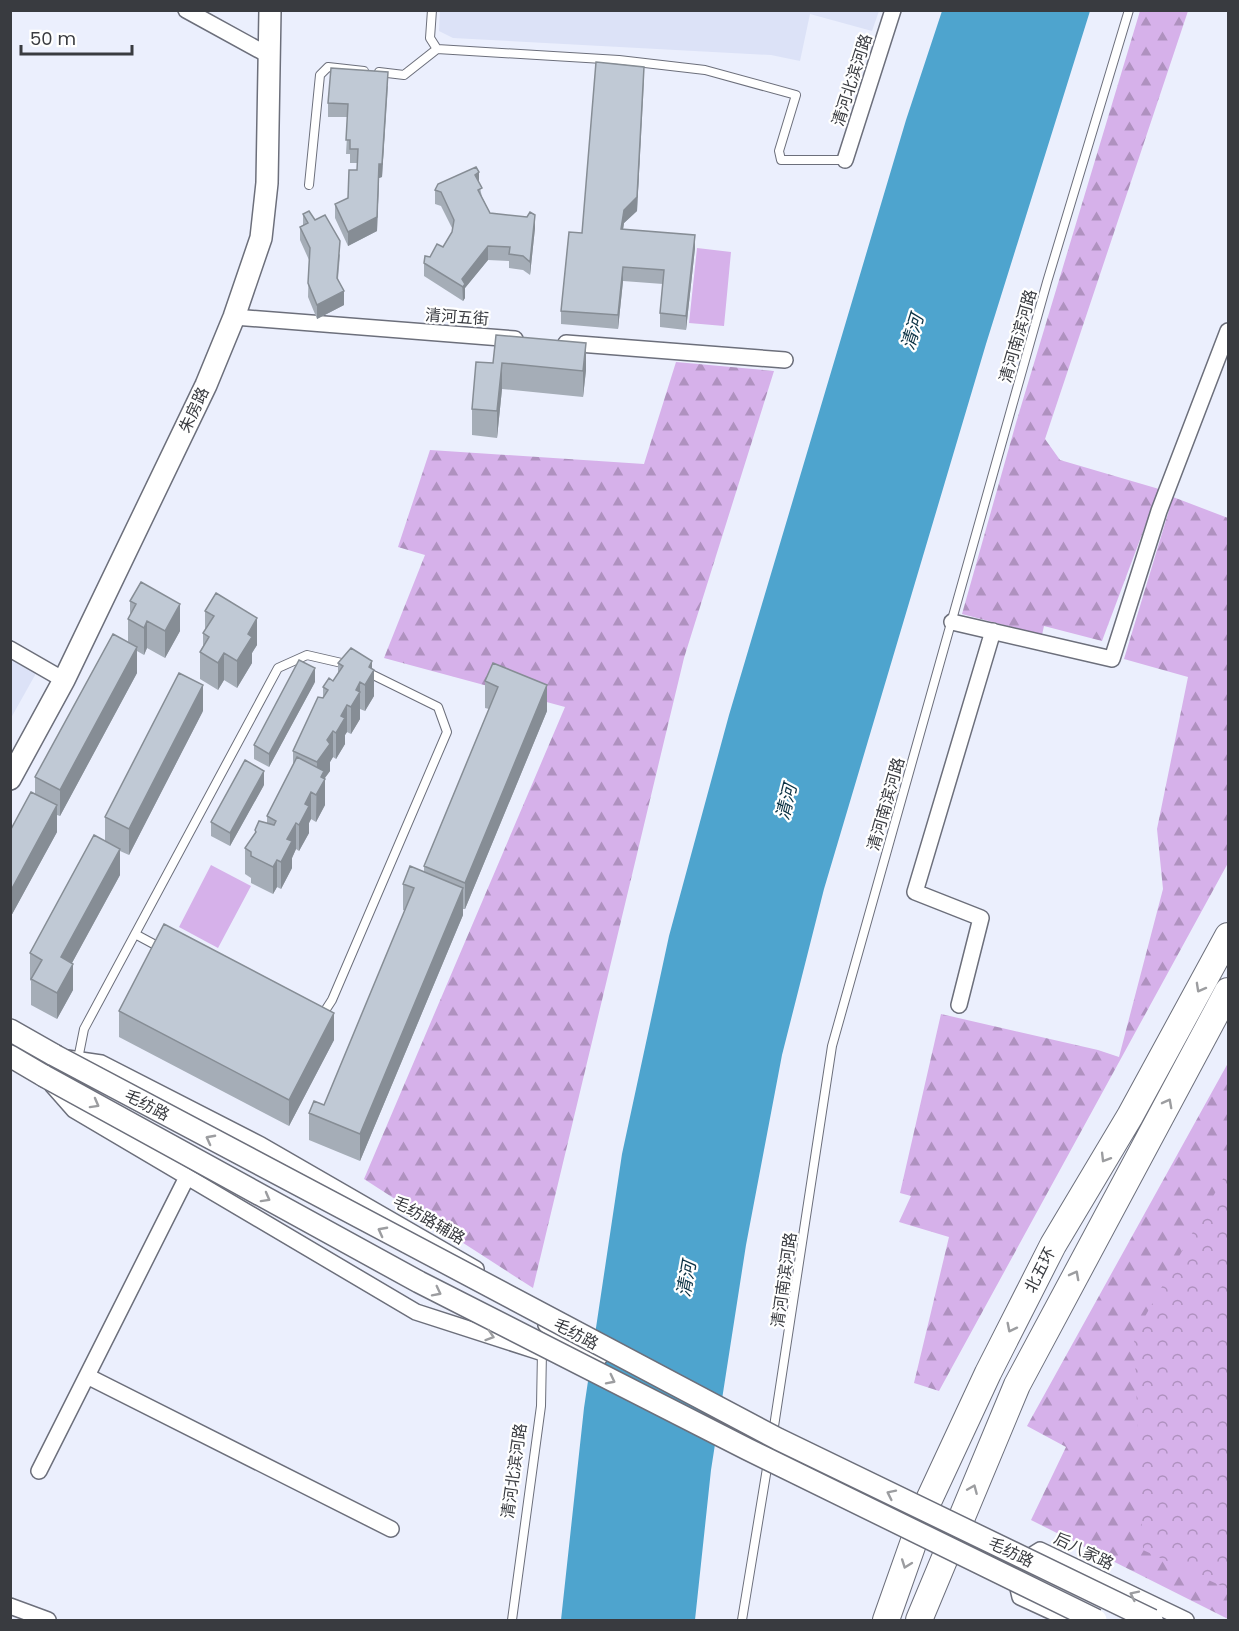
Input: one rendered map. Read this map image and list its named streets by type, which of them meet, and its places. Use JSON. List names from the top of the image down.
{
  "streets": {
    "highway": ["北五环"],
    "main road": ["朱房路", "毛纺路"],
    "street": [
      "清河北滨河路",
      "清河五街",
      "毛纺路辅路",
      "后八家路"
    ],
    "lane": ["清河南滨河路"]
  },
  "crossings": [
    ["清河北滨河路", "毛纺路辅路"],
    ["清河五街", "朱房路"],
    ["清河南滨河路", "毛纺路辅路"],
    ["毛纺路", "毛纺路辅路"]
  ],
  "water": ["清河"],
  "scale_bar": "50 m"
}
